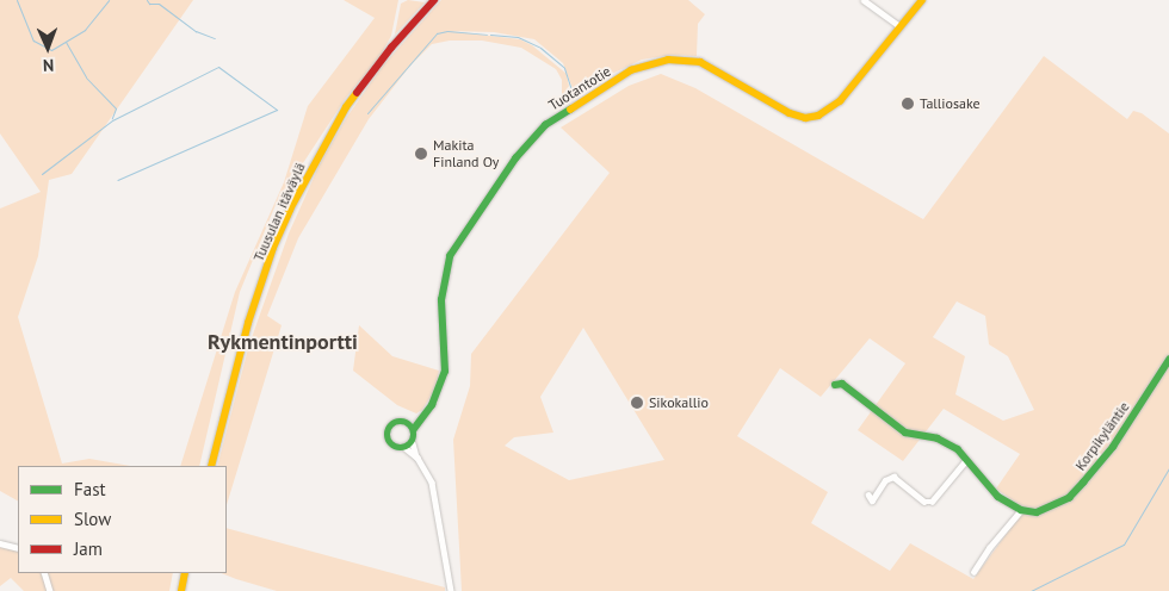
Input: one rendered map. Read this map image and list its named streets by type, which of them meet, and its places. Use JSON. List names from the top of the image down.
{
  "streets": {
    "street": ["Tuotantotie", "Tuusulan itäväylä", "Korpikyläntie"]
  },
  "districts": ["Rykmentinportti"],
  "places": ["Talliosake", "Makita Finland Oy", "Sikokallio"],
  "legend": ["Fast", "Slow", "Jam"],
  "north": "bottom"
}
